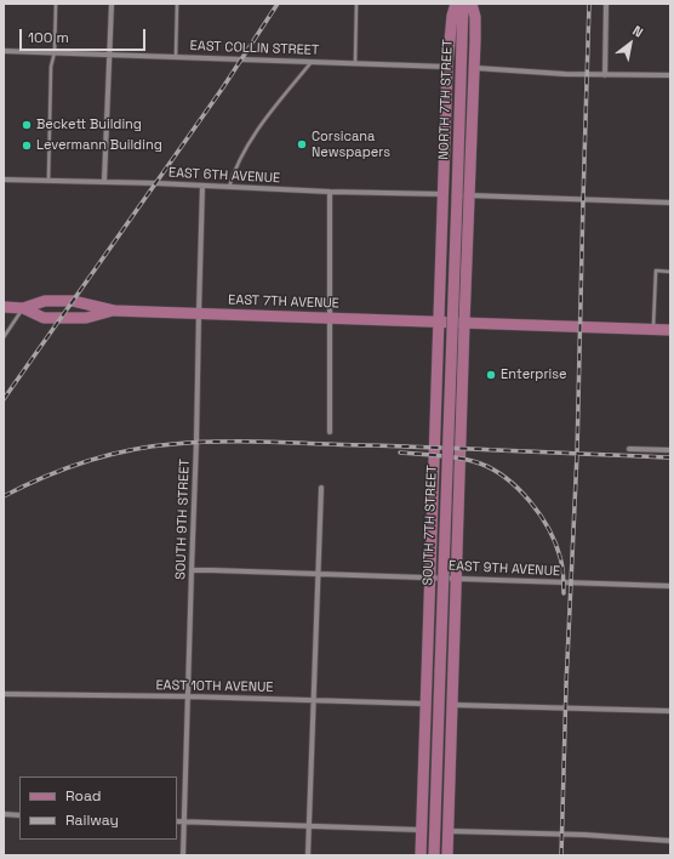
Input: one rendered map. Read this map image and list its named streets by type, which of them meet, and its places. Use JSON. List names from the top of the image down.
{
  "streets": {
    "main road": ["NORTH 7TH STREET", "EAST 7TH AVENUE", "SOUTH 7TH STREET"],
    "street": [
      "EAST COLLIN STREET",
      "EAST 6TH AVENUE",
      "SOUTH 9TH STREET",
      "EAST 9TH AVENUE",
      "EAST 10TH AVENUE"
    ]
  },
  "crossings": [
    ["NORTH 7TH STREET", "SOUTH 7TH STREET"],
    ["EAST 6TH AVENUE", "SOUTH 9TH STREET"],
    ["EAST 7TH AVENUE", "SOUTH 9TH STREET"],
    ["SOUTH 9TH STREET", "EAST 9TH AVENUE"],
    ["SOUTH 9TH STREET", "EAST 10TH AVENUE"]
  ],
  "places": [
    "Beckett Building",
    "Corsicana Newspapers",
    "Levermann Building",
    "Enterprise"
  ],
  "legend": ["Road", "Railway"],
  "scale_bar": "100 m",
  "north": "top right"
}
